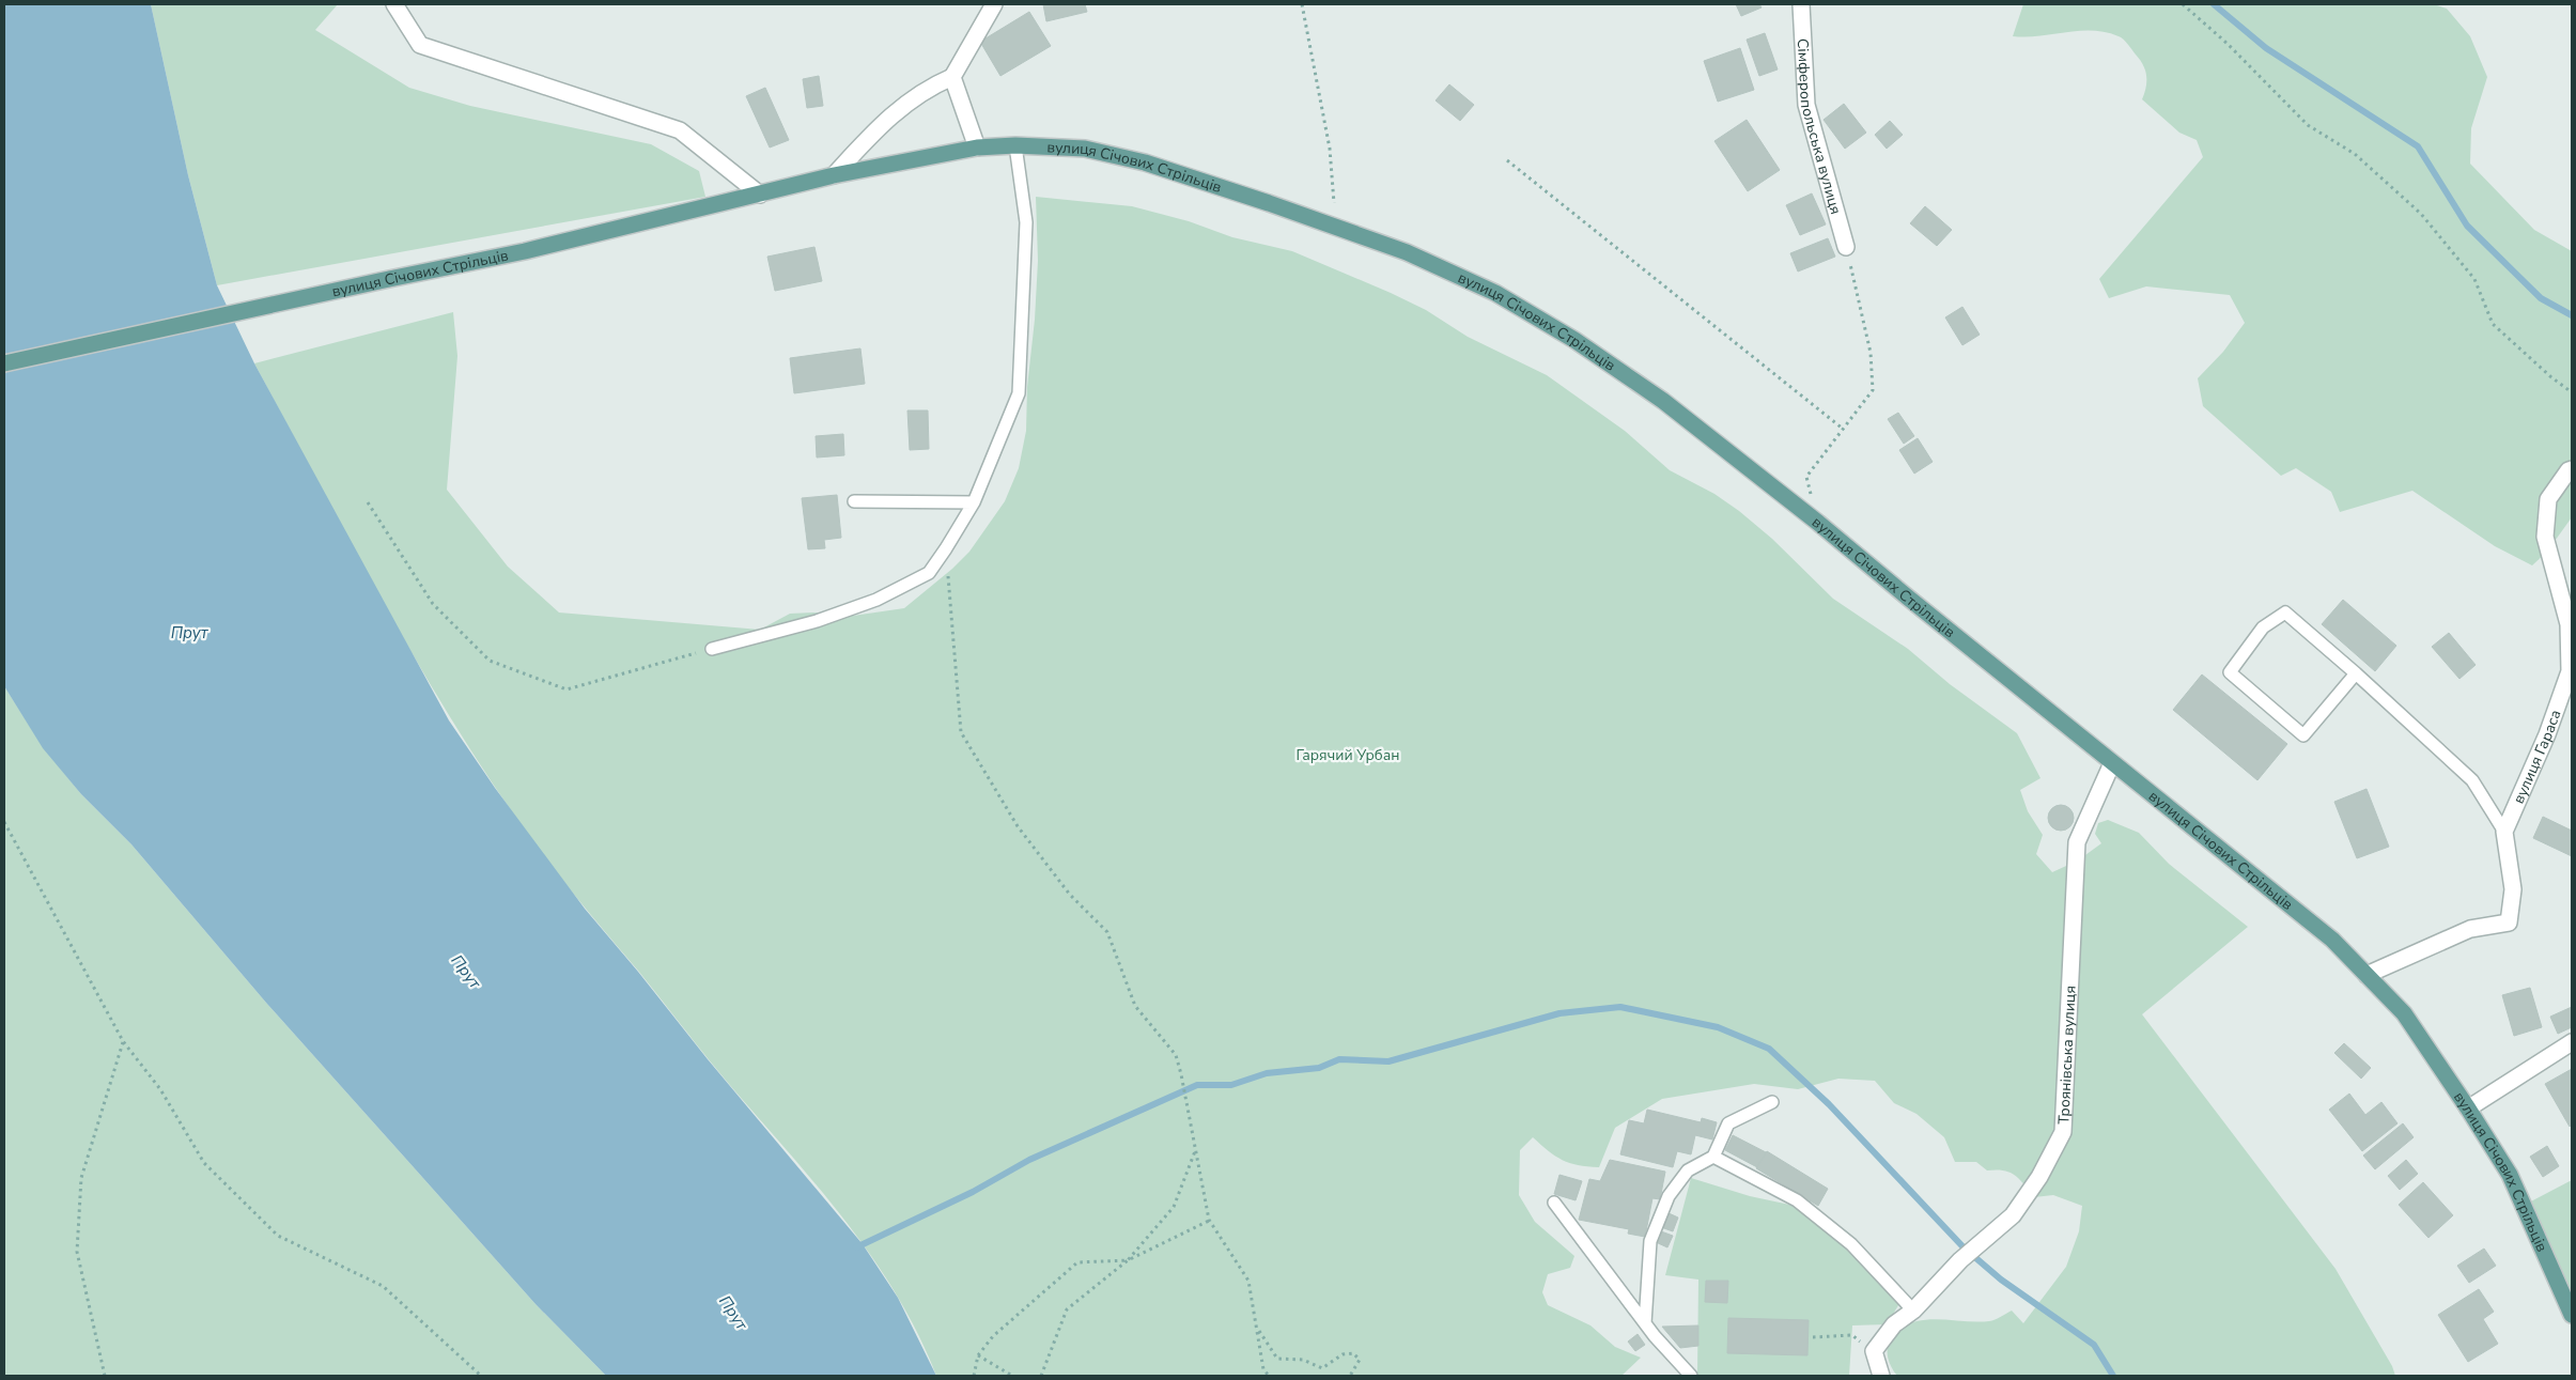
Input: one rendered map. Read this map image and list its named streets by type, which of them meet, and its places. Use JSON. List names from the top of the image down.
{
  "streets": {
    "main road": ["вулиця Січових Стрільців"],
    "street": ["Сімферопольська вулиця", "вулиця Гараса", "Троянівська вулиця"]
  },
  "crossings": [
    ["вулиця Січових Стрільців", "Троянівська вулиця"]
  ],
  "water": ["Прут"],
  "parks": ["Гарячий Урбан"]
}
